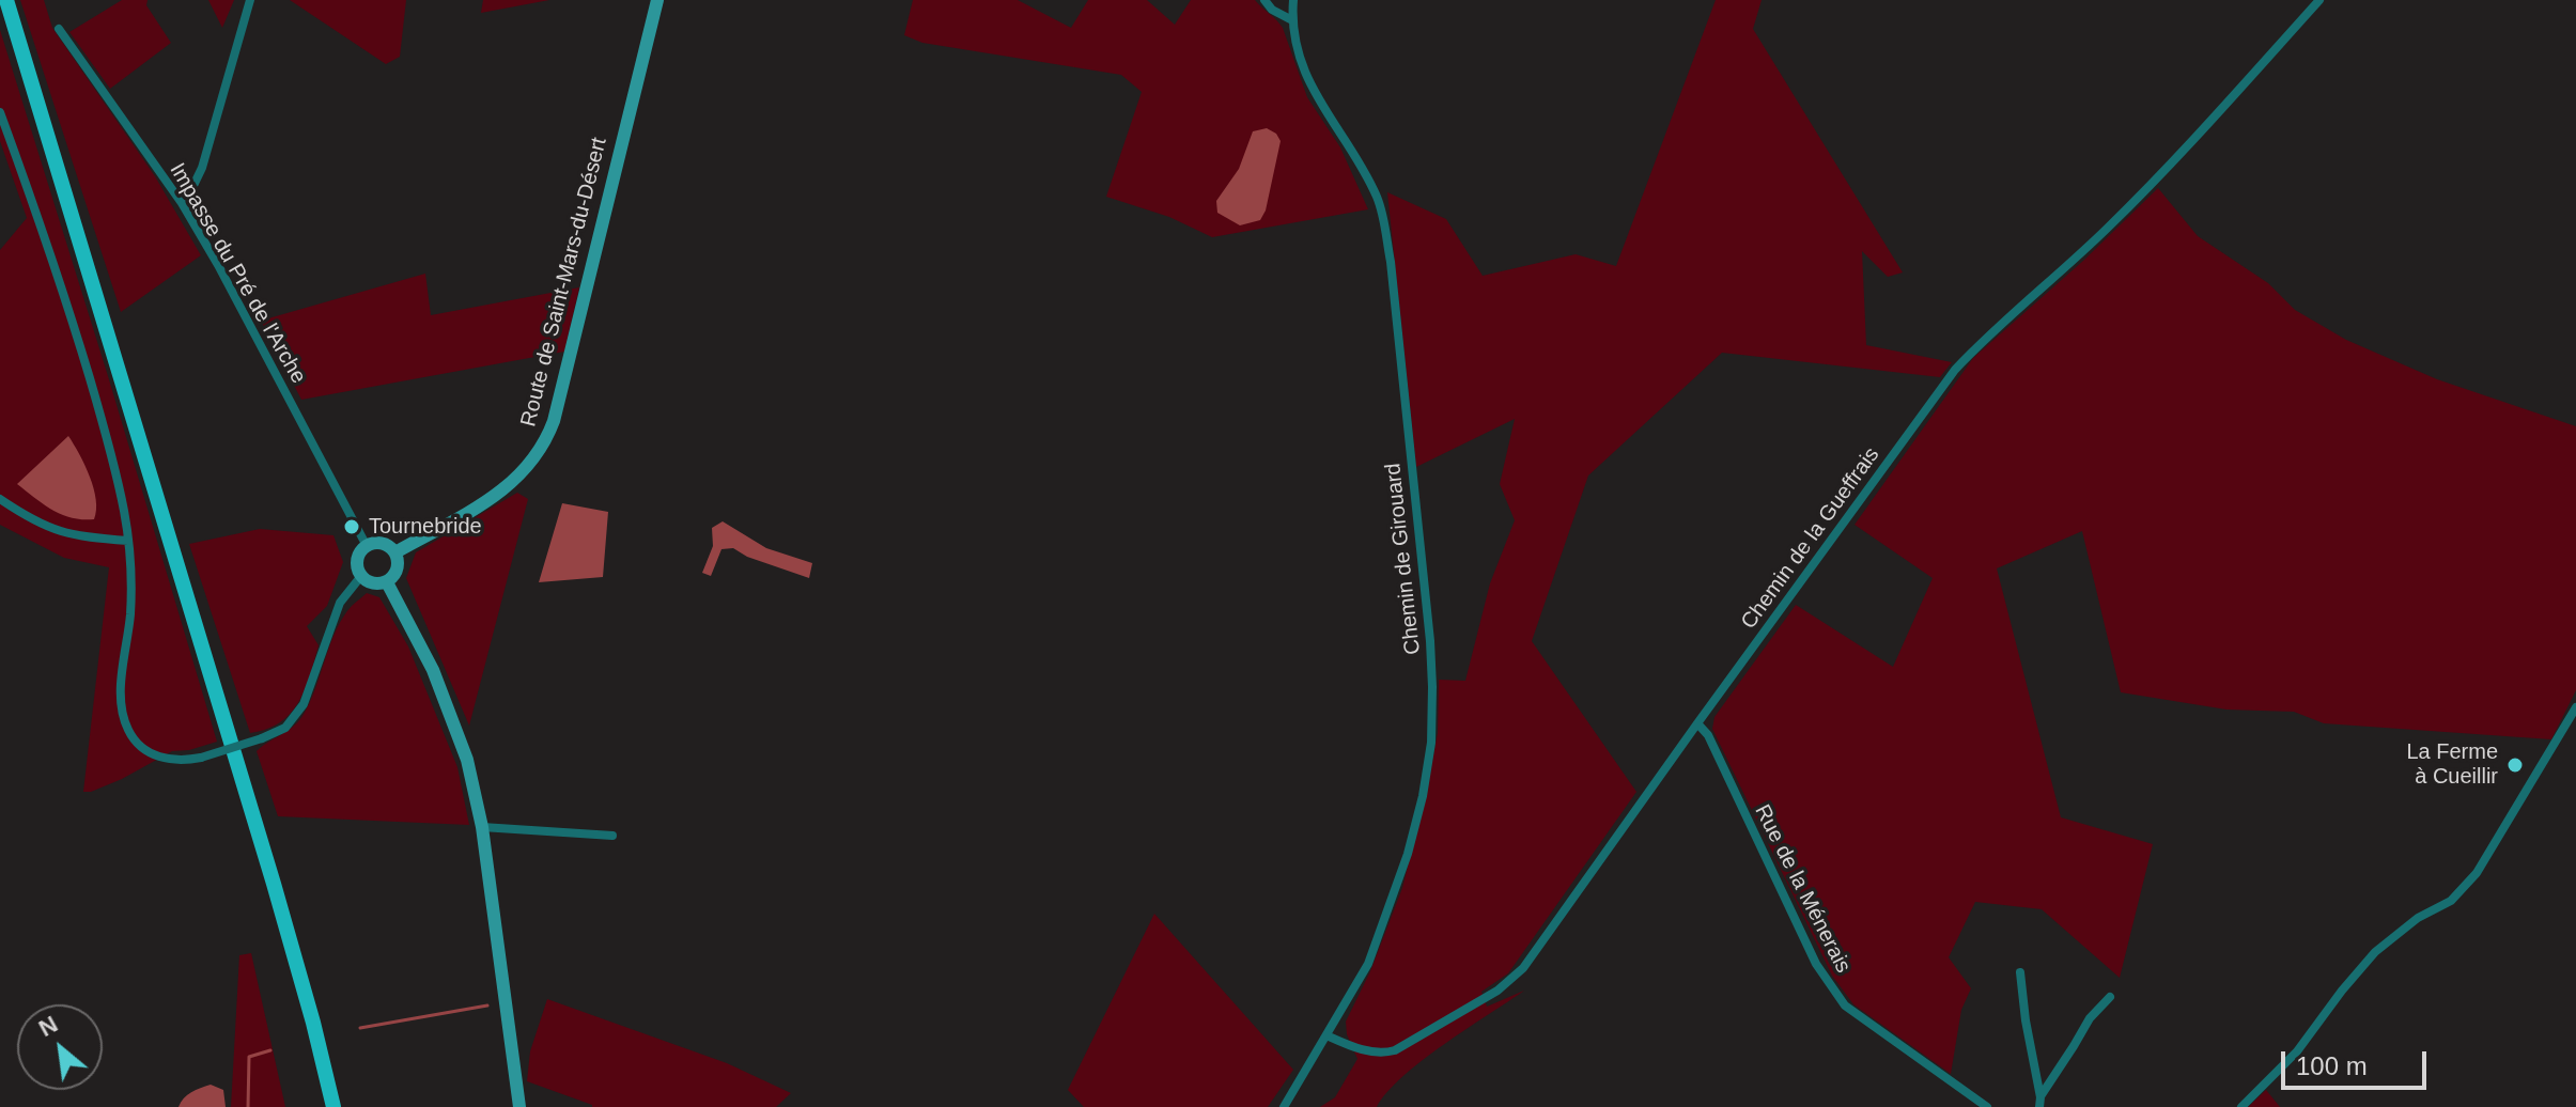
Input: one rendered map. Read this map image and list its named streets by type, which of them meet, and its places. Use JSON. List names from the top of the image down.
{
  "streets": {
    "main road": ["Route de Saint-Mars-du-Désert"],
    "street": [
      "Impasse du Pré de l'Arche",
      "Chemin de la Gueffrais",
      "Chemin de Girouard",
      "Rue de la Ménerais"
    ]
  },
  "crossings": [
    ["Impasse du Pré de l'Arche", "Route de Saint-Mars-du-Désert"],
    ["Chemin de la Gueffrais", "Chemin de Girouard"],
    ["Chemin de la Gueffrais", "Rue de la Ménerais"]
  ],
  "places": ["Tournebride", "La Ferme à Cueillir"],
  "scale_bar": "100 m",
  "north": "top left"
}
